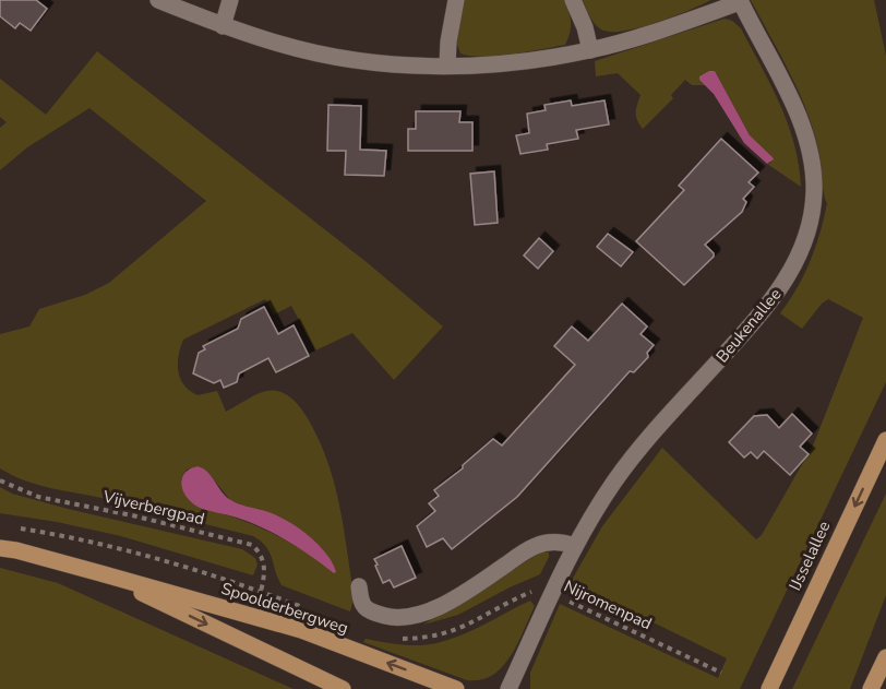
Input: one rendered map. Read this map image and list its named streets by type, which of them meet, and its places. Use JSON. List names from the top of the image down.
{
  "streets": {
    "main road": ["IJsselallee", "Spoolderbergweg"],
    "street": ["Beukenallee"],
    "path": ["Vijverbergpad", "Nijromenpad"]
  },
  "crossings": [
    ["Beukenallee", "Nijromenpad"],
    ["Vijverbergpad", "Spoolderbergweg"]
  ],
  "one_way": ["IJsselallee"]
}
